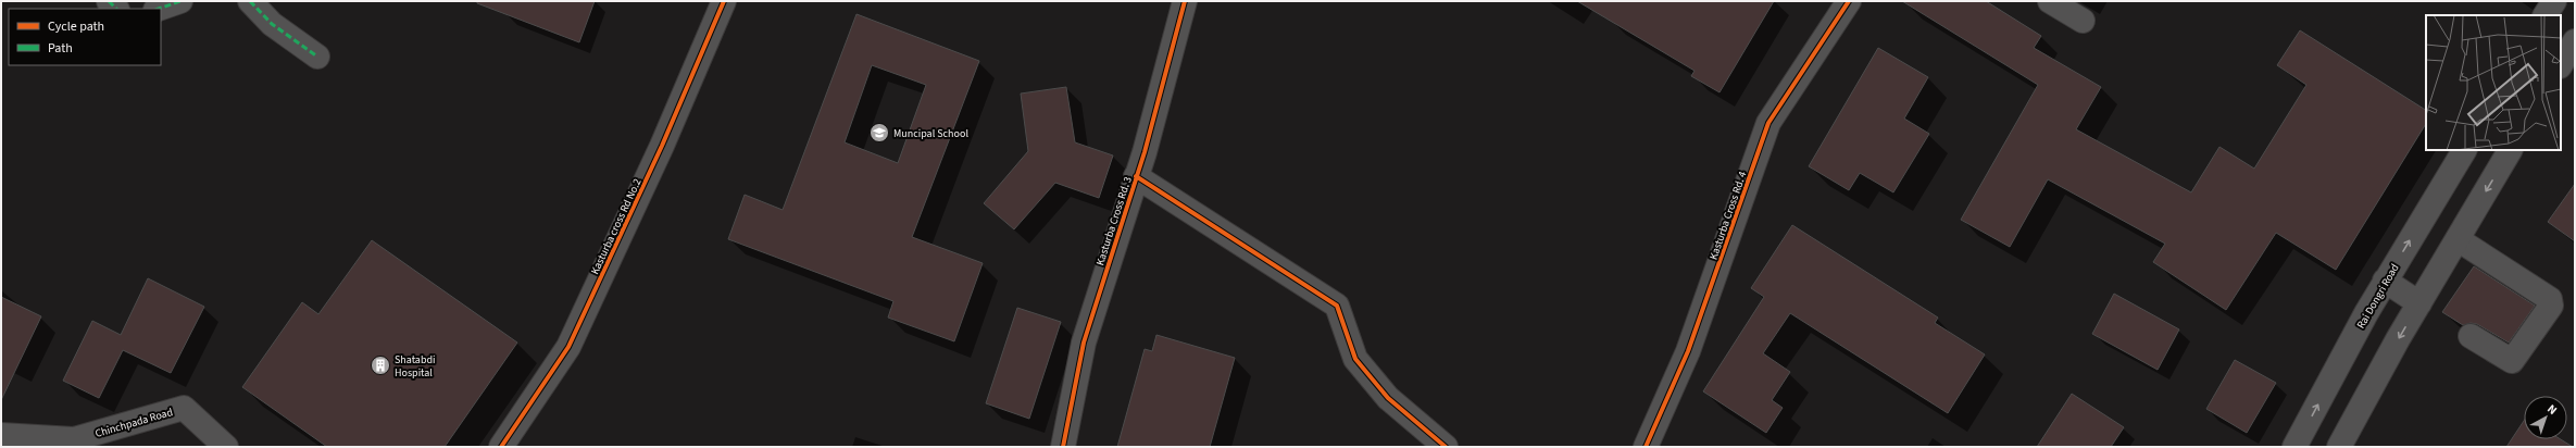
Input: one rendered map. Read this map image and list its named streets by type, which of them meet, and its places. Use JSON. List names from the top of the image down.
{
  "streets": {
    "street": [
      "Kasturba Cross Rd. 4",
      "Kasturba Cross Rd. 3",
      "Kasturba cross Rd No.2",
      "Rai Dongri Road",
      "Chinchpada Road"
    ]
  },
  "places": {
    "school or university": ["Muncipal School"],
    "building": ["Shatabdi Hospital"]
  },
  "legend": ["Cycle path", "Path"],
  "north": "top right"
}
